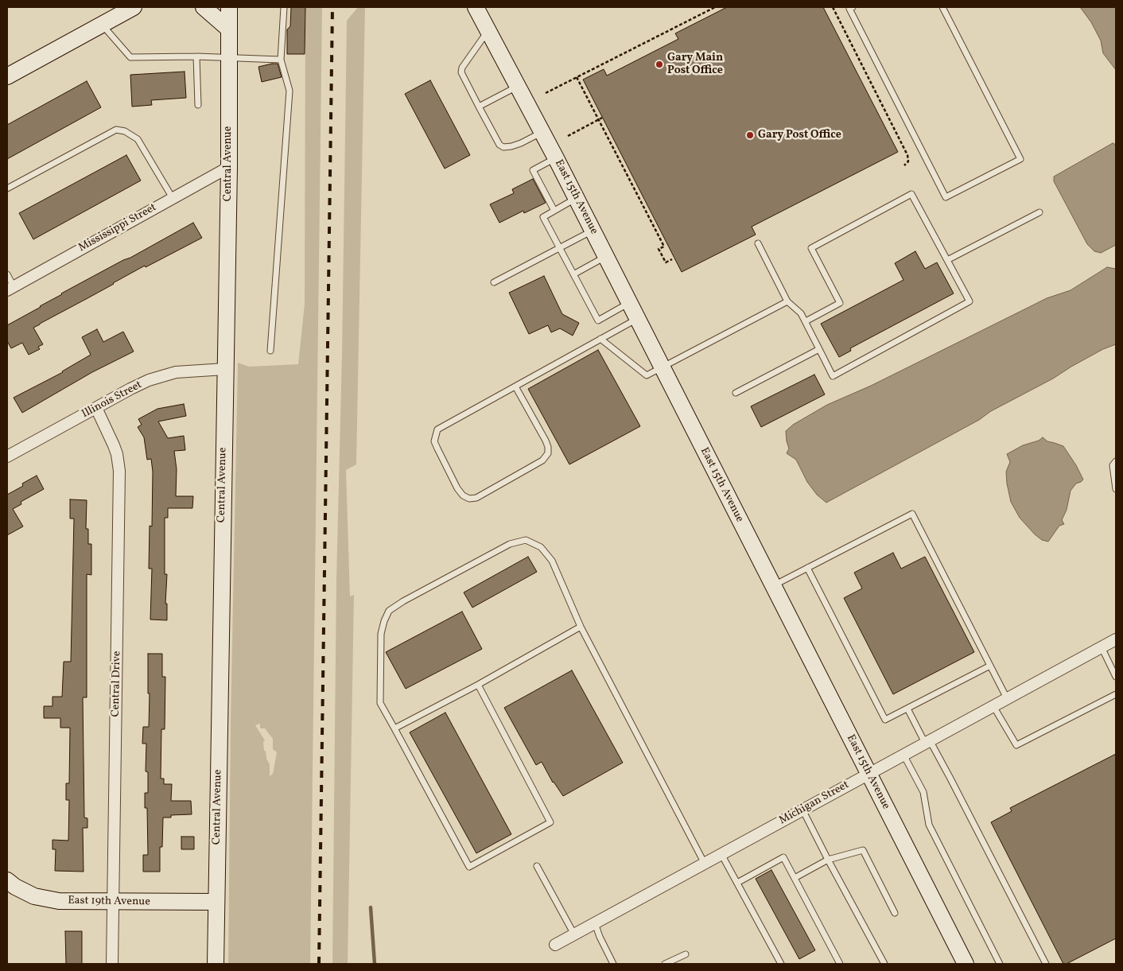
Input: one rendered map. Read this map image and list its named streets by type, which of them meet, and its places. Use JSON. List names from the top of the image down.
{
  "streets": {
    "street": [
      "Central Avenue",
      "East 15th Avenue",
      "Mississippi Street",
      "Illinois Street",
      "Central Drive",
      "Michigan Street",
      "East 19th Avenue"
    ]
  },
  "crossings": [
    ["Central Avenue", "Mississippi Street"],
    ["Central Avenue", "Illinois Street"],
    ["Central Avenue", "East 19th Avenue"],
    ["East 15th Avenue", "Michigan Street"],
    ["Illinois Street", "Central Drive"],
    ["Central Drive", "East 19th Avenue"]
  ],
  "places": ["Gary Main Post Office", "Gary Post Office"]
}
